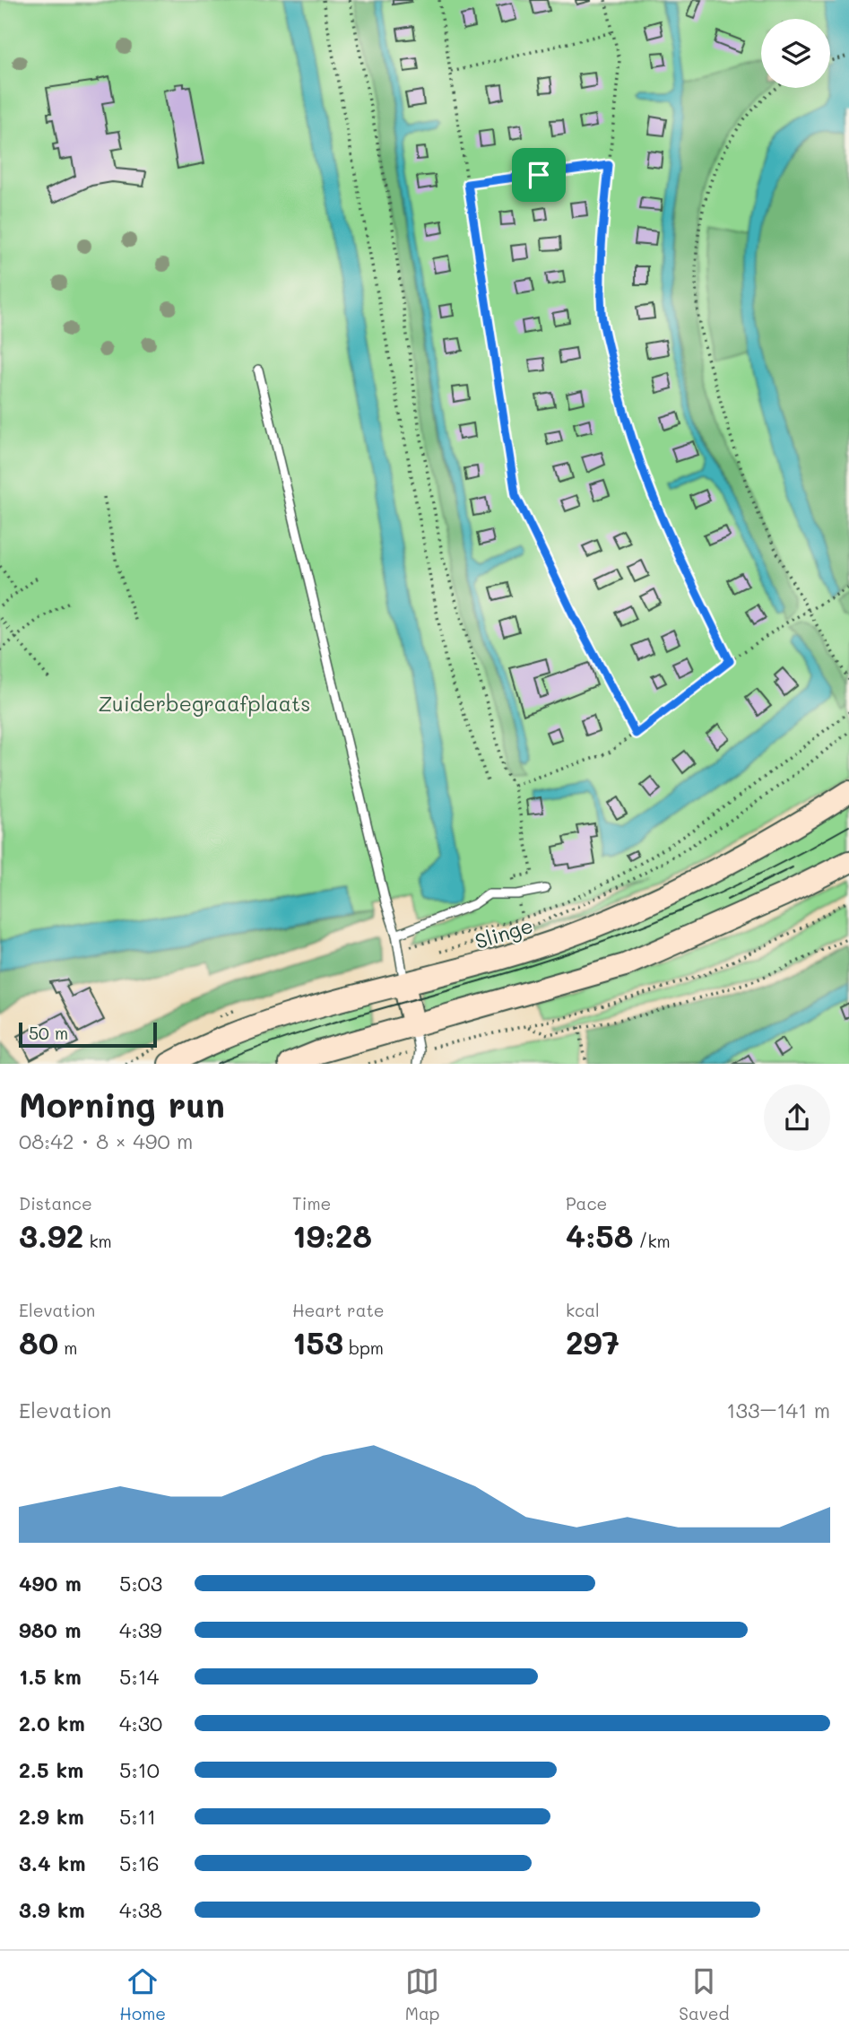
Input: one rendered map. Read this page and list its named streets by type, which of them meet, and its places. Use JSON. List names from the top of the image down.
{
  "streets": {
    "main road": ["Slinge"]
  },
  "parks": ["Zuiderbegraafplaats"],
  "scale_bar": "50 m",
  "page": {
    "scale": "50 m",
    "heading": ["Morning run", "08:42 · 8 × 490 m"],
    "stats": [
      ["Distance", "3.92 km"],
      ["Time", "19:28"],
      ["Pace", "4:58 /km"],
      ["Elevation", "80 m"],
      ["Heart rate", "153 bpm"],
      ["kcal", "297"]
    ],
    "chart": ["Elevation", "133–141 m"],
    "list": [
      {
        "name": "490 m",
        "note": "5:03"
      },
      {
        "name": "980 m",
        "note": "4:39"
      },
      {
        "name": "1.5 km",
        "note": "5:14"
      },
      {
        "name": "2.0 km",
        "note": "4:30"
      },
      {
        "name": "2.5 km",
        "note": "5:10"
      },
      {
        "name": "2.9 km",
        "note": "5:11"
      },
      {
        "name": "3.4 km",
        "note": "5:16"
      },
      {
        "name": "3.9 km",
        "note": "4:38"
      }
    ],
    "tabs": ["Home", "Map", "Saved"]
  }
}
